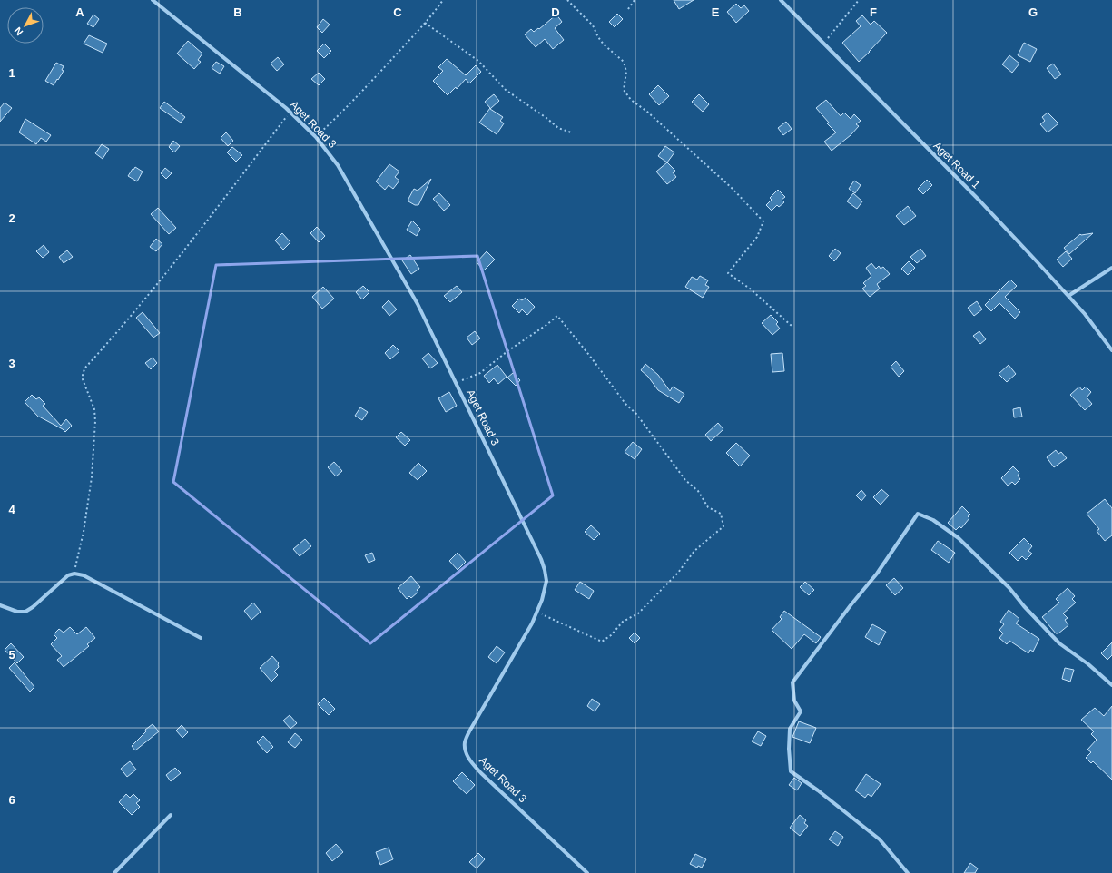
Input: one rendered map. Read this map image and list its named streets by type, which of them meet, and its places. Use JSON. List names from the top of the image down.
{
  "streets": {
    "street": ["Aget Road 3", "Aget Road 1"]
  },
  "north": "bottom left",
  "grid": {
    "columns": [
      "A",
      "B",
      "C",
      "D",
      "E",
      "F",
      "G"
    ],
    "rows": [
      "1",
      "2",
      "3",
      "4",
      "5",
      "6"
    ]
  }
}
